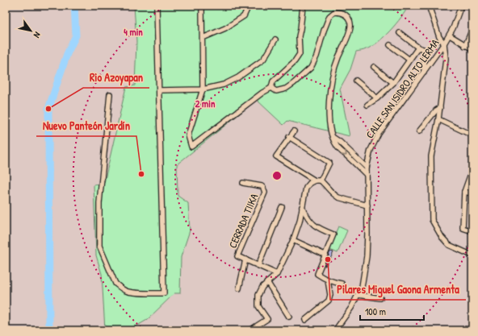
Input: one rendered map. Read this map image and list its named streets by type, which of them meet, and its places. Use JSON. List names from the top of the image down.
{
  "streets": {
    "street": ["CALLE SAN ISIDRO ALTO LERMA", "CERRADA TIIKA"]
  },
  "places": ["Rio Azoyapan", "Nuevo Panteón Jardín", "Pilares Miguel Gaona Armenta"],
  "scale_bar": "100 m",
  "north": "bottom right",
  "rings": ["4 min", "2 min"]
}
